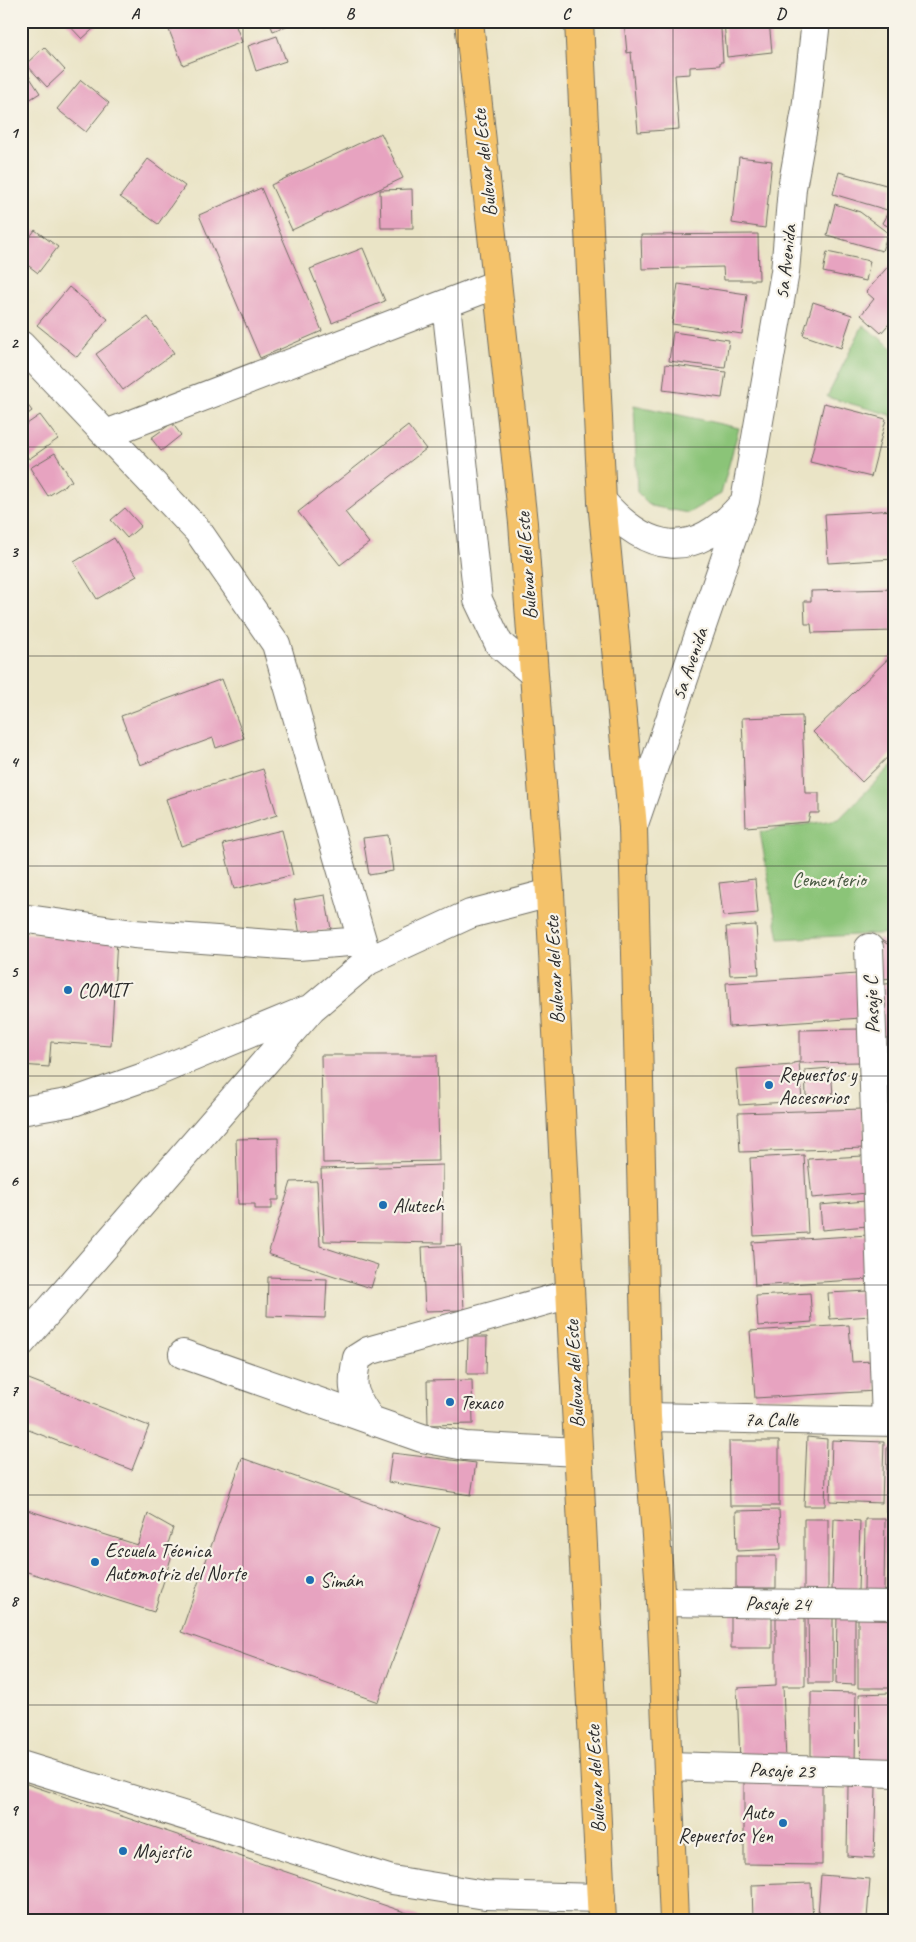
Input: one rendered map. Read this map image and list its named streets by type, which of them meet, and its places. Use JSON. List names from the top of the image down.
{
  "streets": {
    "highway": ["Bulevar del Este"],
    "street": [
      "5a Avenida",
      "Pasaje C",
      "7a Calle",
      "Pasaje 24",
      "Pasaje 23"
    ]
  },
  "crossings": [
    ["Pasaje C", "7a Calle"]
  ],
  "parks": ["Cementerio"],
  "places": [
    "COMIT",
    "Repuestos y Accesorios",
    "Alutech",
    "Texaco",
    "Escuela Técnica Automotriz del Norte",
    "Simán",
    "Auto Repuestos Yen",
    "Majestic"
  ],
  "grid": {
    "columns": [
      "A",
      "B",
      "C",
      "D"
    ],
    "rows": [
      "1",
      "2",
      "3",
      "4",
      "5",
      "6",
      "7",
      "8",
      "9"
    ]
  }
}
